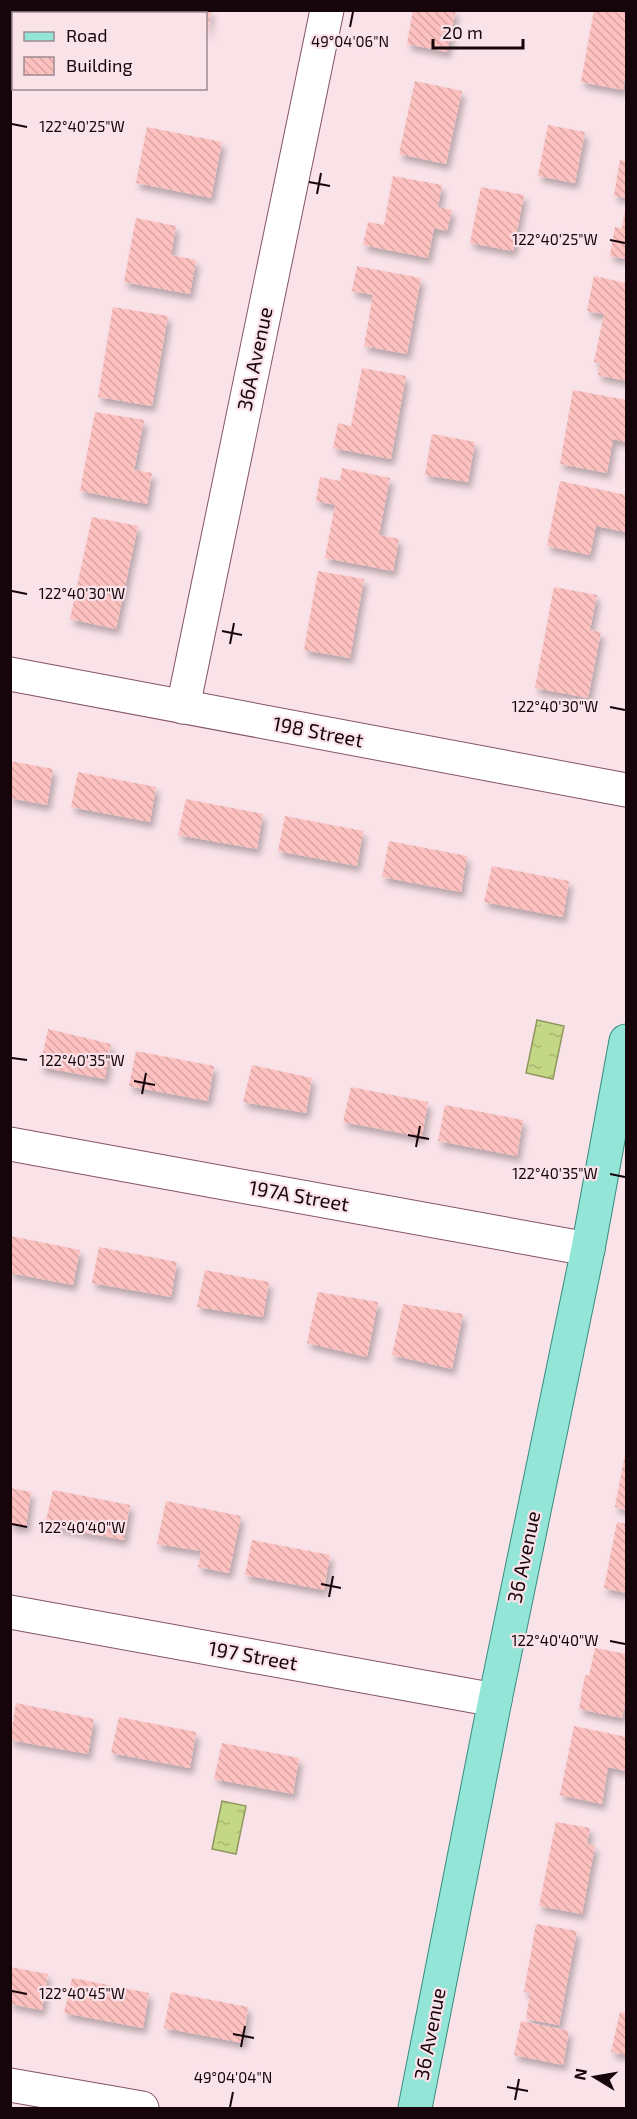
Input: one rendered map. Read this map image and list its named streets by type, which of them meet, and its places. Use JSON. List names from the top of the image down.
{
  "streets": {
    "main road": ["36 Avenue"],
    "street": [
      "36A Avenue",
      "198 Street",
      "197A Street",
      "197 Street"
    ]
  },
  "crossings": [
    ["36A Avenue", "198 Street"],
    ["197A Street", "36 Avenue"],
    ["36 Avenue", "197 Street"]
  ],
  "legend": ["Road", "Building"],
  "scale_bar": "20 m",
  "north": "left",
  "coordinates": [
    "49°04'06\"N",
    "122°40'25\"W",
    "122°40'30\"W",
    "122°40'35\"W",
    "122°40'40\"W",
    "122°40'45\"W",
    "49°04'04\"N"
  ]
}
